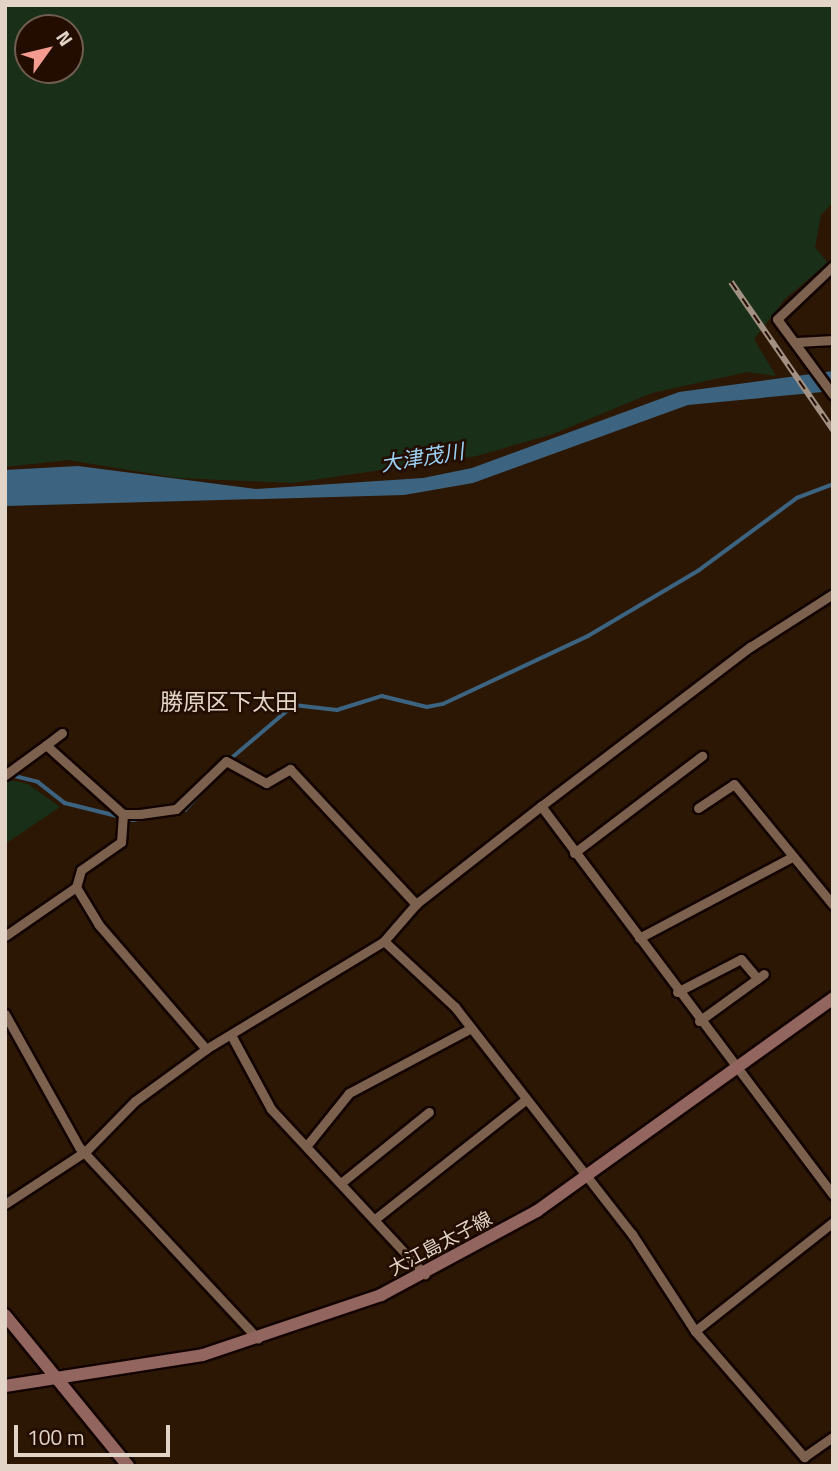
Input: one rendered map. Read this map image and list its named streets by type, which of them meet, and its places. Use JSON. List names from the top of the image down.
{
  "streets": {
    "main road": ["大江島太子線"]
  },
  "districts": ["勝原区下太田"],
  "water": ["大津茂川"],
  "scale_bar": "100 m",
  "north": "top right"
}
